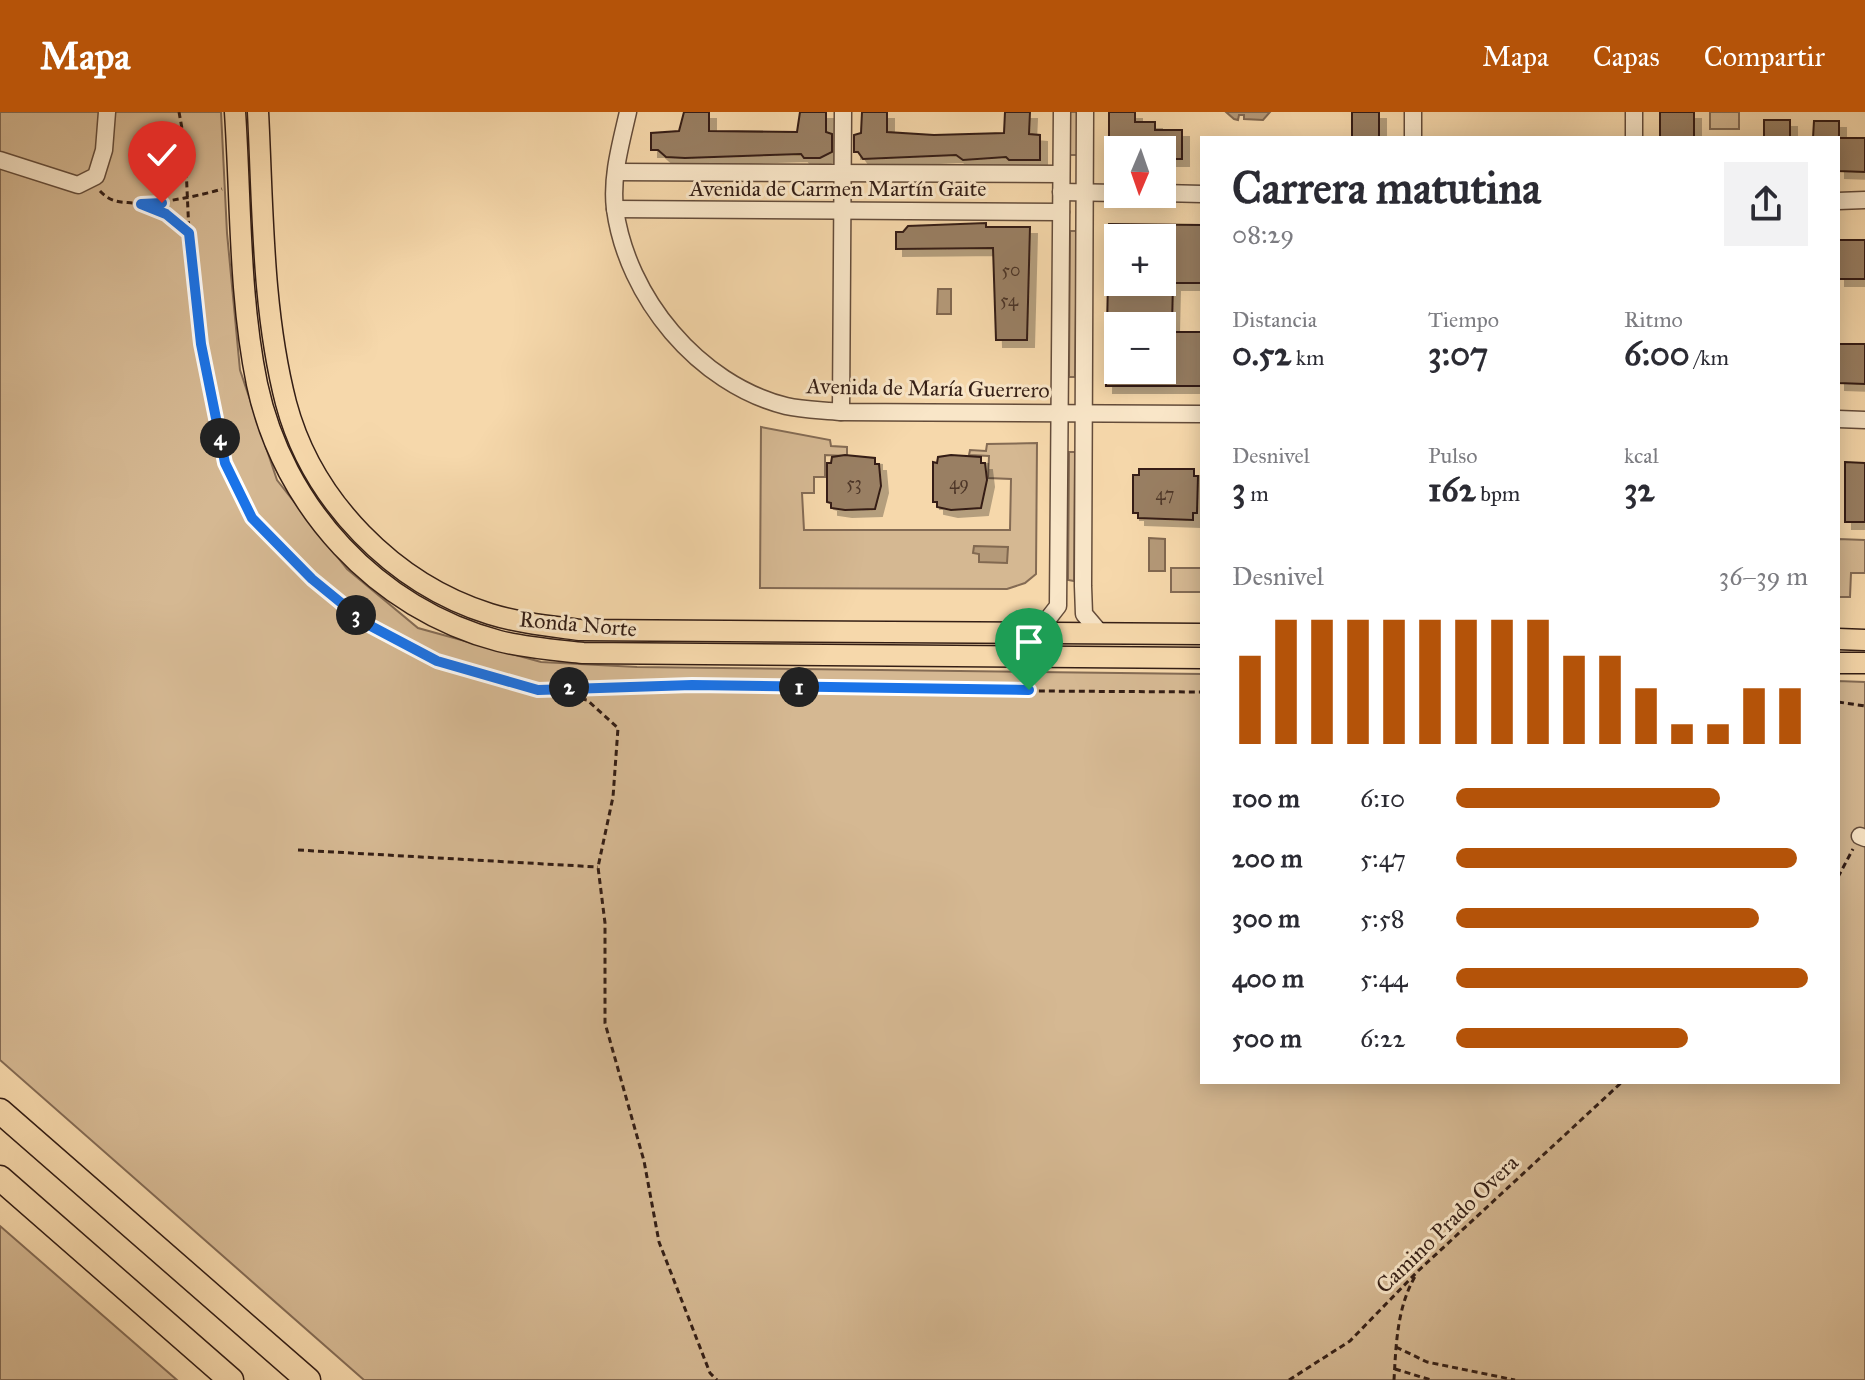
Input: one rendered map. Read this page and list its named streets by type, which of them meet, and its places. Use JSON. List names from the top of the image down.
{
  "streets": {
    "main road": ["Ronda Norte"],
    "street": ["Avenida de Carmen Martín Gaite", "Avenida de María Guerrero"],
    "path": ["Camino Prado Overa"]
  },
  "crossings": [
    ["Avenida de Carmen Martín Gaite", "Avenida de María Guerrero"]
  ],
  "house_numbers": [
    "50",
    "54",
    "53",
    "49",
    "47"
  ],
  "north": "bottom",
  "page": {
    "header": "Mapa",
    "nav": ["Mapa", "Capas", "Compartir"],
    "map_buttons": ["+", "−"],
    "heading": ["Carrera matutina", "08:29"],
    "stats": [
      ["Distancia", "0.52 km"],
      ["Tiempo", "3:07"],
      ["Ritmo", "6:00 /km"],
      ["Desnivel", "3 m"],
      ["Pulso", "162 bpm"],
      ["kcal", "32"]
    ],
    "pins": [
      "4",
      "3",
      "1",
      "2"
    ],
    "chart": ["Desnivel", "36–39 m"],
    "list": [
      {
        "name": "100 m",
        "note": "6:10"
      },
      {
        "name": "200 m",
        "note": "5:47"
      },
      {
        "name": "300 m",
        "note": "5:58"
      },
      {
        "name": "400 m",
        "note": "5:44"
      },
      {
        "name": "500 m",
        "note": "6:22"
      }
    ]
  }
}
